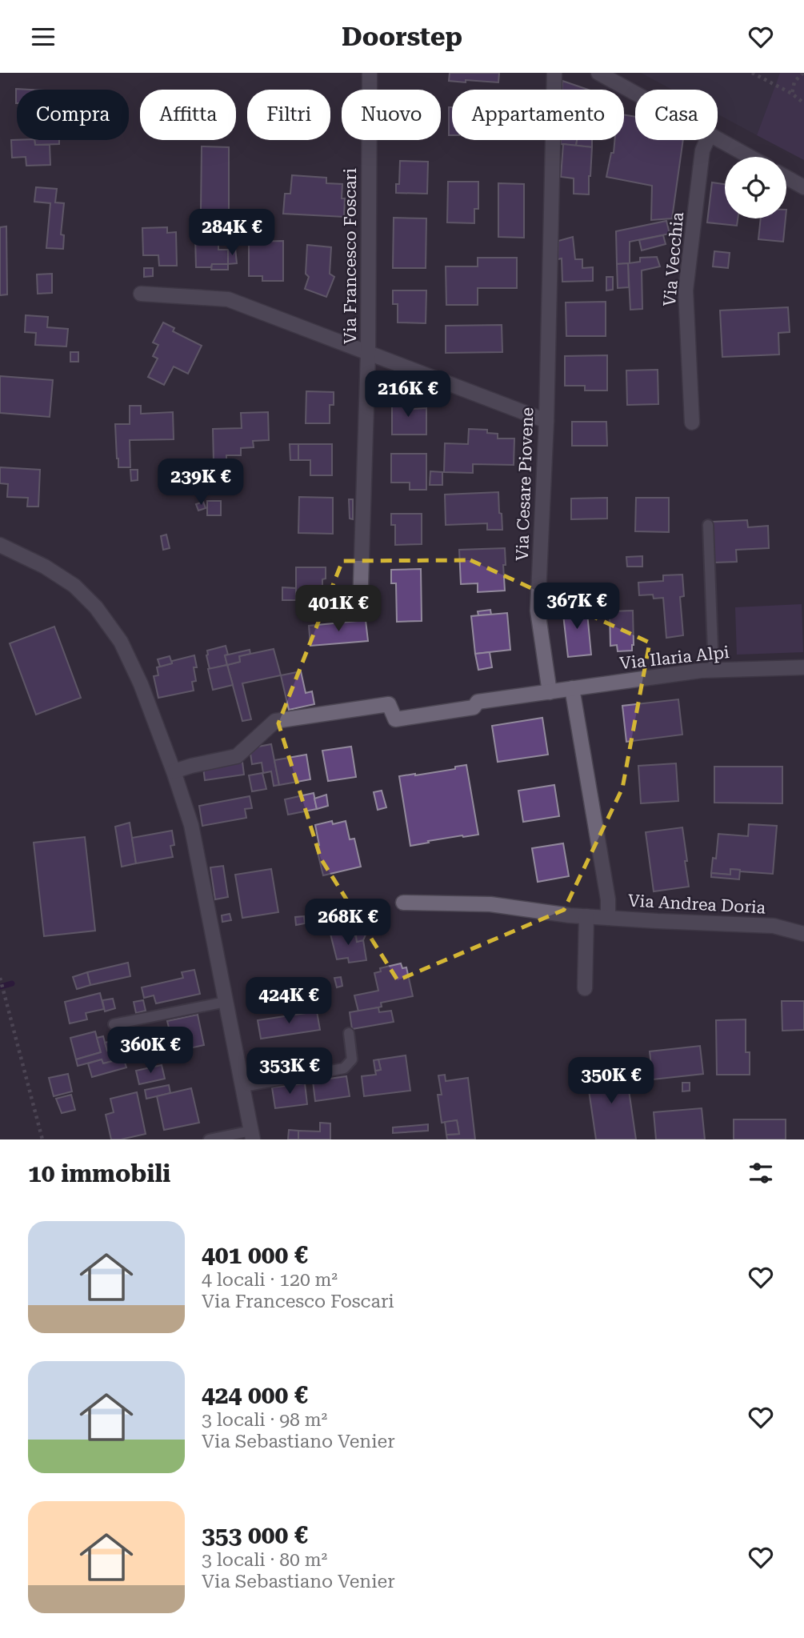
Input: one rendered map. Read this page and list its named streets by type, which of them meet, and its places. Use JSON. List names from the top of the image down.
{
  "streets": {
    "street": [
      "Via Francesco Foscari",
      "Via Vecchia",
      "Via Cesare Piovene",
      "Via Ilaria Alpi",
      "Via Andrea Doria"
    ]
  },
  "crossings": [
    ["Via Cesare Piovene", "Via Ilaria Alpi"]
  ],
  "page": {
    "header": "Doorstep",
    "chip": [
      "Compra",
      "Affitta",
      "Filtri",
      "Nuovo",
      "Appartamento",
      "Casa"
    ],
    "price": [
      "284K €",
      "216K €",
      "239K €",
      "367K €",
      "401K €",
      "268K €",
      "424K €",
      "360K €",
      "353K €",
      "350K €"
    ],
    "heading": "10 immobili",
    "list": [
      {
        "name": "401 000 €",
        "note": "4 locali · 120 m² · Via Francesco Foscari"
      },
      {
        "name": "424 000 €",
        "note": "3 locali · 98 m² · Via Sebastiano Venier"
      },
      {
        "name": "353 000 €",
        "note": "3 locali · 80 m² · Via Sebastiano Venier"
      }
    ]
  }
}
